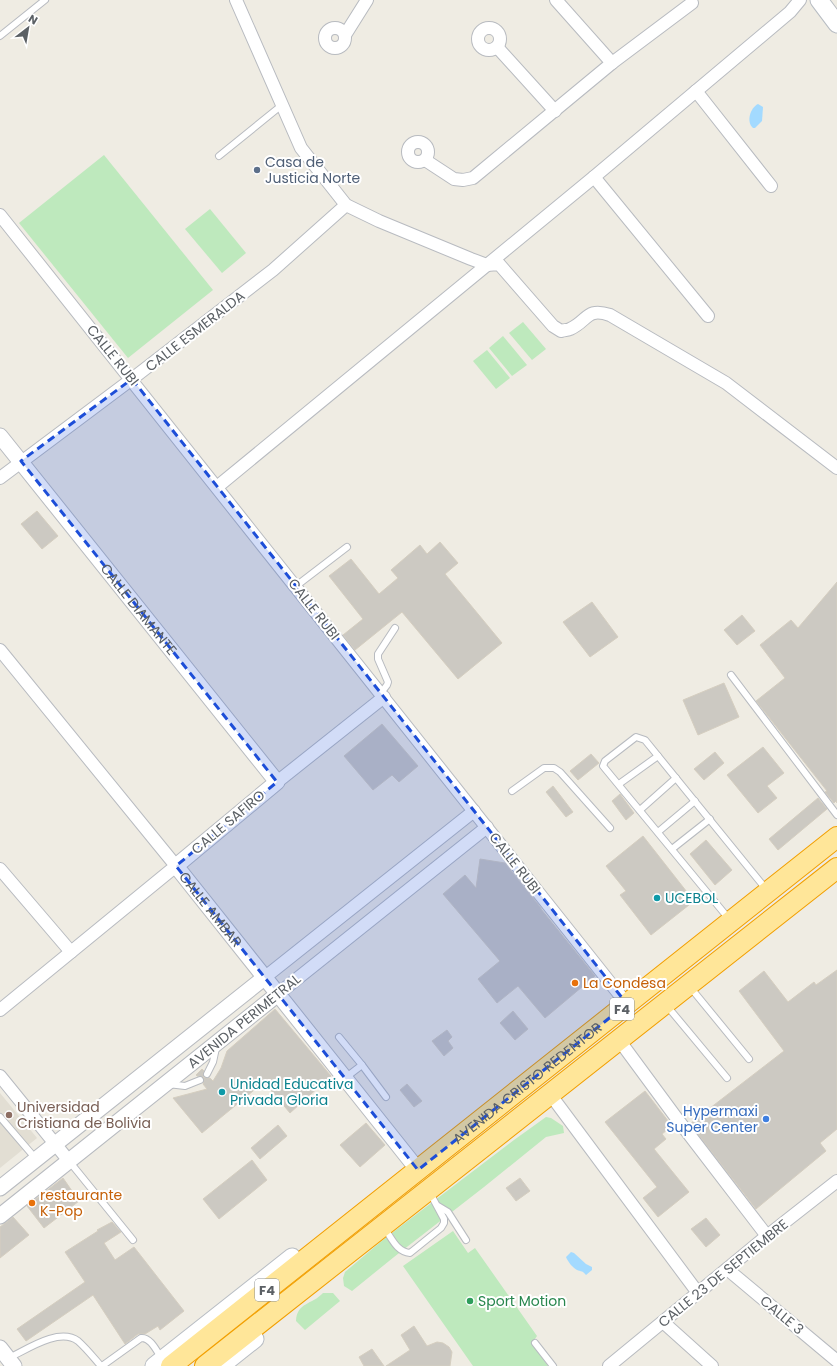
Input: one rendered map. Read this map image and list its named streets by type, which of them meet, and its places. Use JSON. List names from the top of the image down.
{
  "streets": {
    "highway": ["F4", "AVENIDA CRISTO REDENTOR"],
    "street": [
      "CALLE ESMERALDA",
      "CALLE RUBI",
      "CALLE DIAMANTE",
      "CALLE SAFIRO",
      "CALLE AMBAR",
      "AVENIDA PERIMETRAL",
      "CALLE 23 DE SEPTIEMBRE",
      "CALLE 3"
    ]
  },
  "crossings": [
    ["CALLE ESMERALDA", "CALLE RUBI"],
    ["CALLE ESMERALDA", "CALLE DIAMANTE"],
    ["CALLE RUBI", "CALLE SAFIRO"],
    ["CALLE RUBI", "AVENIDA PERIMETRAL"],
    ["CALLE RUBI", "AVENIDA CRISTO REDENTOR"],
    ["CALLE DIAMANTE", "CALLE SAFIRO"],
    ["CALLE SAFIRO", "CALLE AMBAR"],
    ["CALLE AMBAR", "AVENIDA PERIMETRAL"],
    ["CALLE AMBAR", "AVENIDA CRISTO REDENTOR"],
    ["CALLE 23 DE SEPTIEMBRE", "CALLE 3"]
  ],
  "places": [
    "Casa de Justicia Norte",
    "UCEBOL",
    "La Condesa",
    "Unidad Educativa Privada Gloria",
    "Universidad Cristiana de Bolivia",
    "Hypermaxi Super Center",
    "restaurante K-Pop",
    "Sport Motion"
  ],
  "north": "top right"
}
